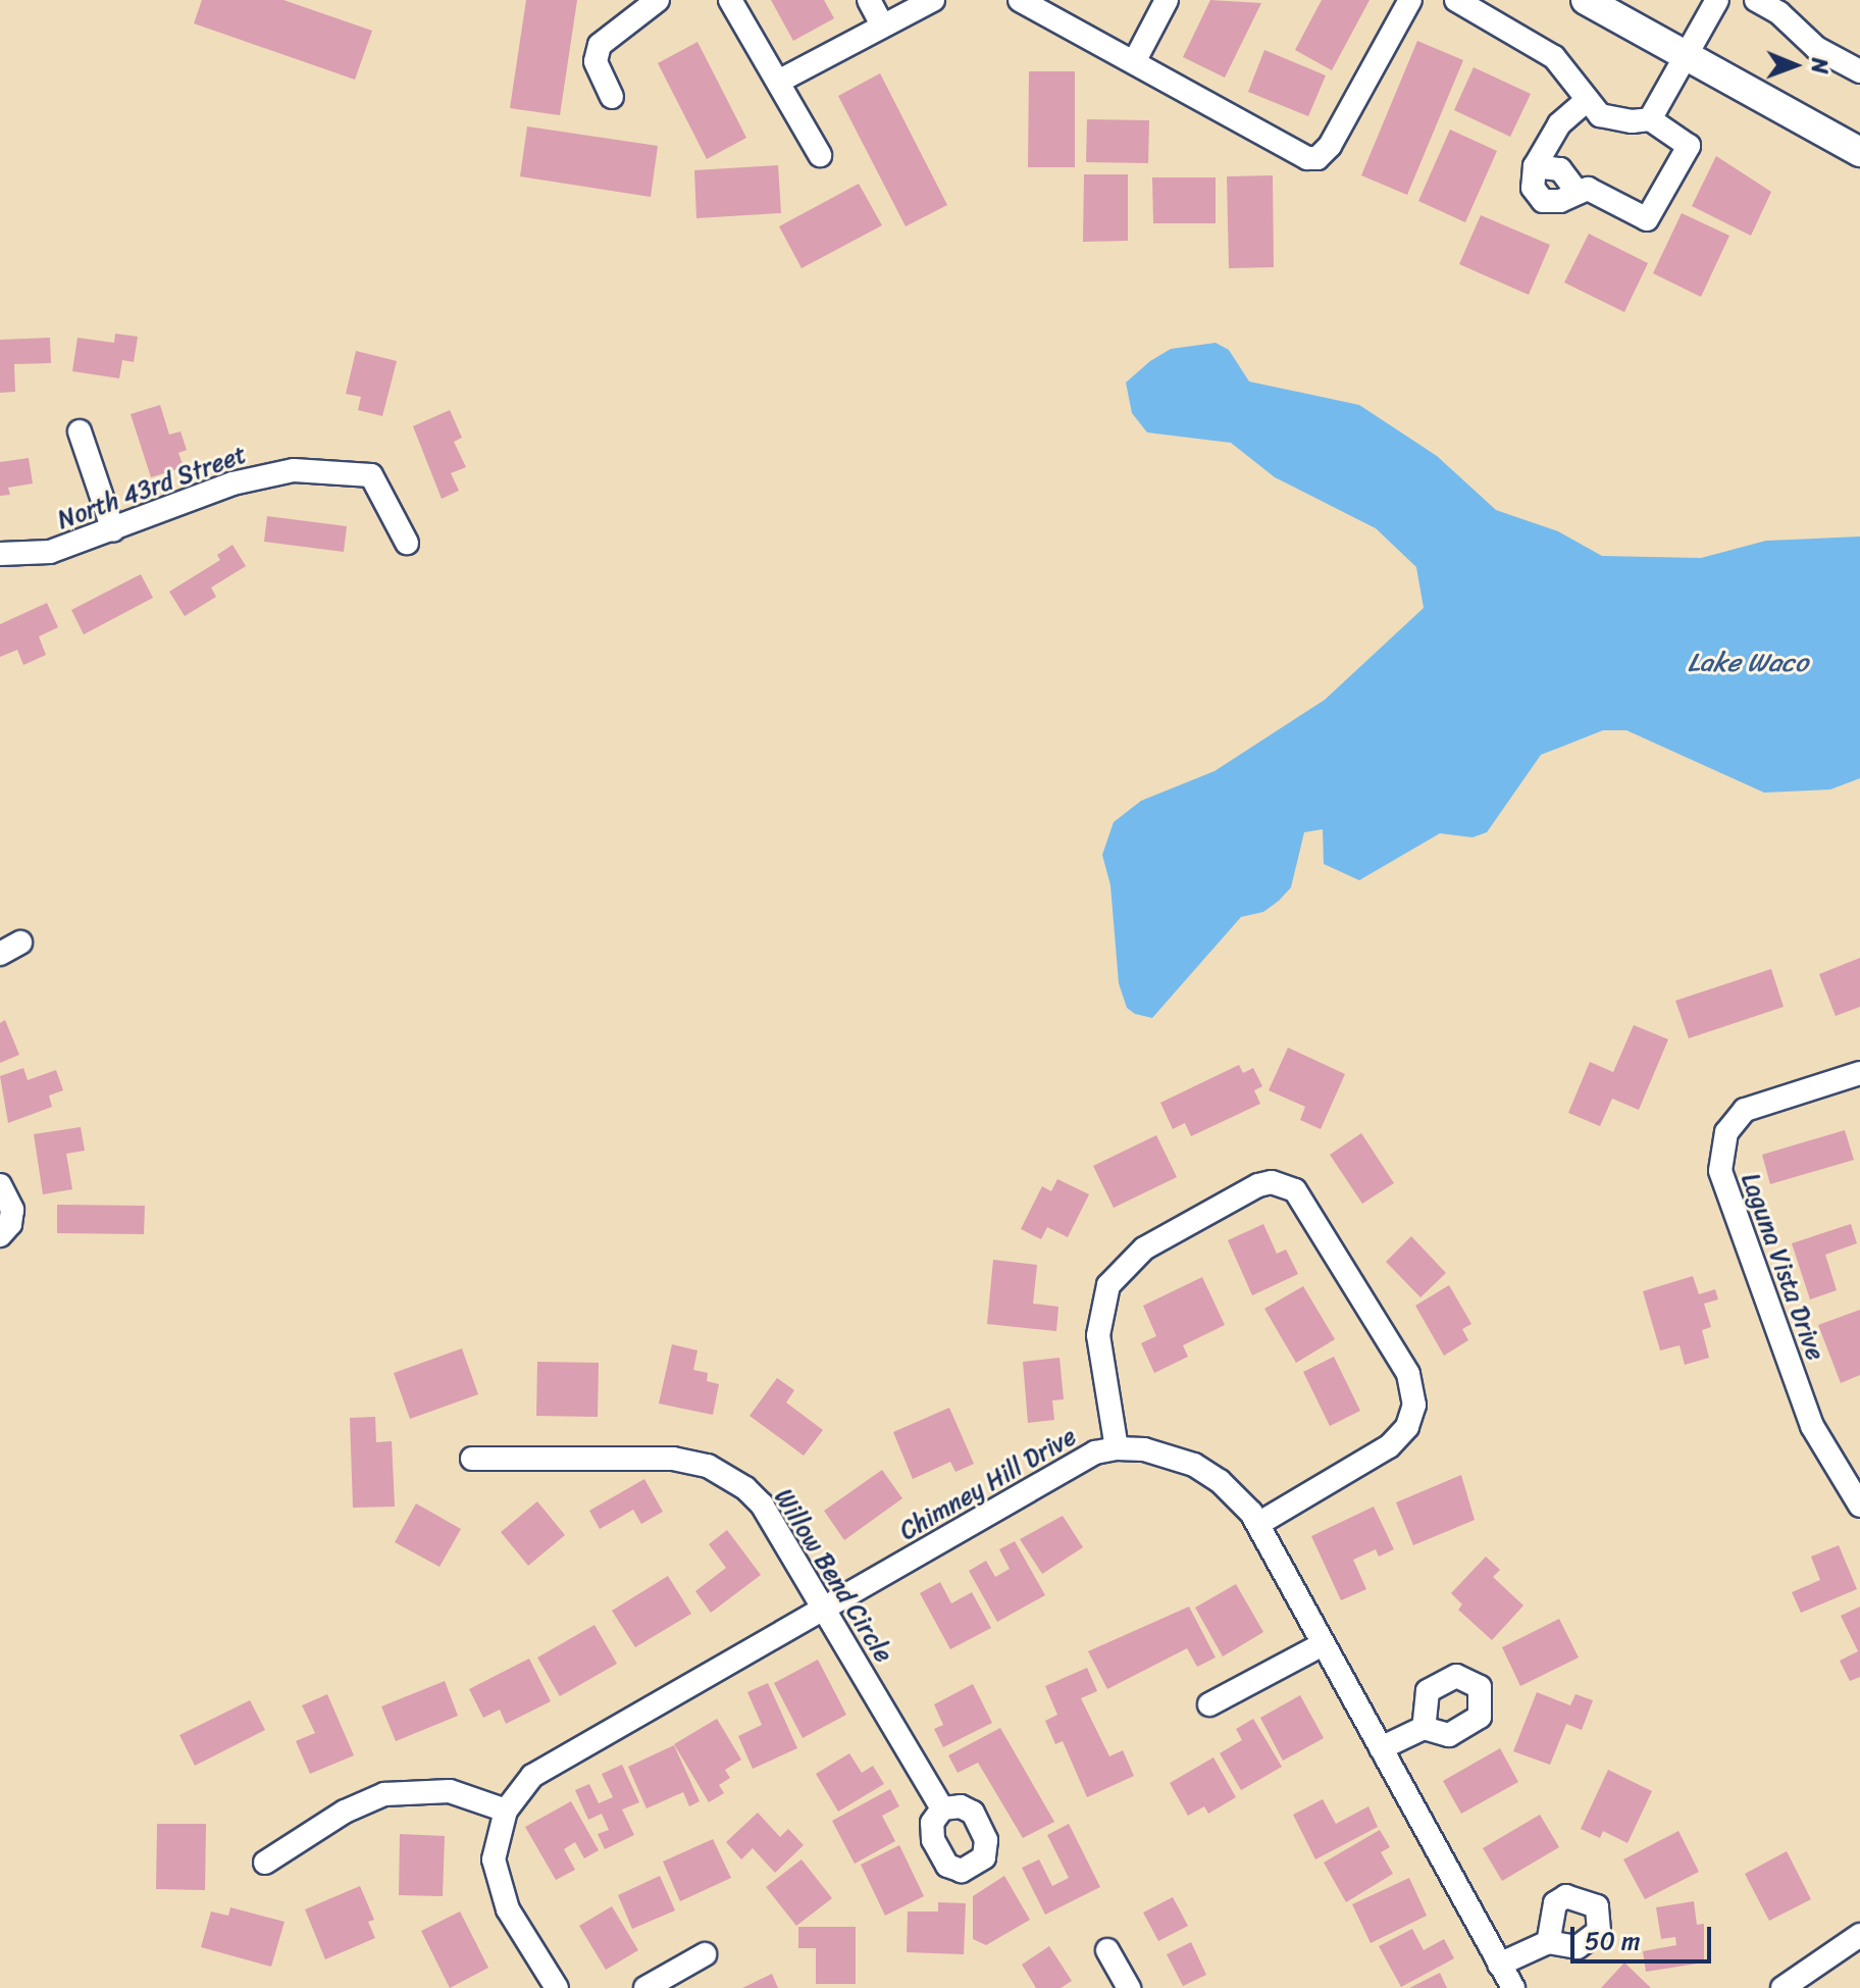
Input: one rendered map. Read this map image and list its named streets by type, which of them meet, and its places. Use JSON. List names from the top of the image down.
{
  "streets": {
    "street": [
      "North 43rd Street",
      "Laguna Vista Drive",
      "Chimney Hill Drive",
      "Willow Bend Circle"
    ]
  },
  "crossings": [
    ["Chimney Hill Drive", "Willow Bend Circle"]
  ],
  "water": ["Lake Waco"],
  "scale_bar": "50 m",
  "north": "right"
}
